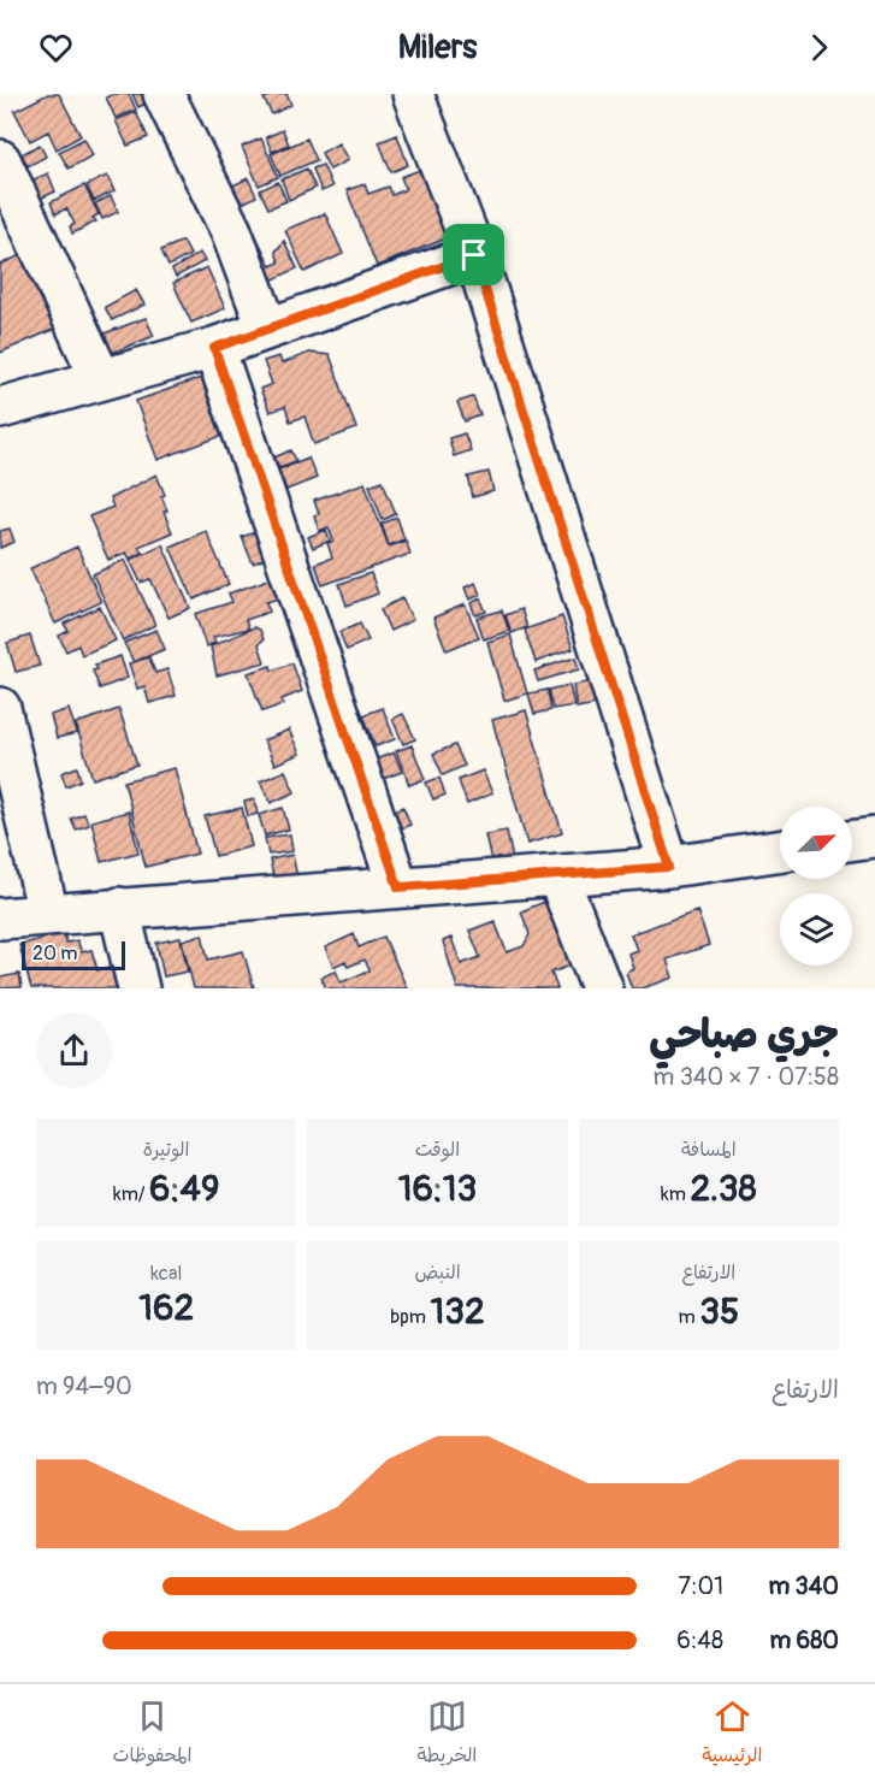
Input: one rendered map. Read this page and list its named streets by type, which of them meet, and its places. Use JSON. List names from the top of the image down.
{
  "scale_bar": "20 m",
  "north": "top right",
  "page": {
    "header": "Milers",
    "scale": "20 m",
    "heading": ["جري صباحي", "07:58 · 7 × 340 m"],
    "stats": [
      ["المسافة", "2.38 km"],
      ["الوقت", "16:13"],
      ["الوتيرة", "6:49 /km"],
      ["الارتفاع", "35 m"],
      ["النبض", "132 bpm"],
      ["kcal", "162"]
    ],
    "chart": ["الارتفاع", "90–94 m"],
    "list": [
      {
        "name": "340 m",
        "note": "7:01"
      },
      {
        "name": "680 m",
        "note": "6:48"
      }
    ],
    "tabs": ["الرئيسية", "الخريطة", "المحفوظات"]
  }
}
